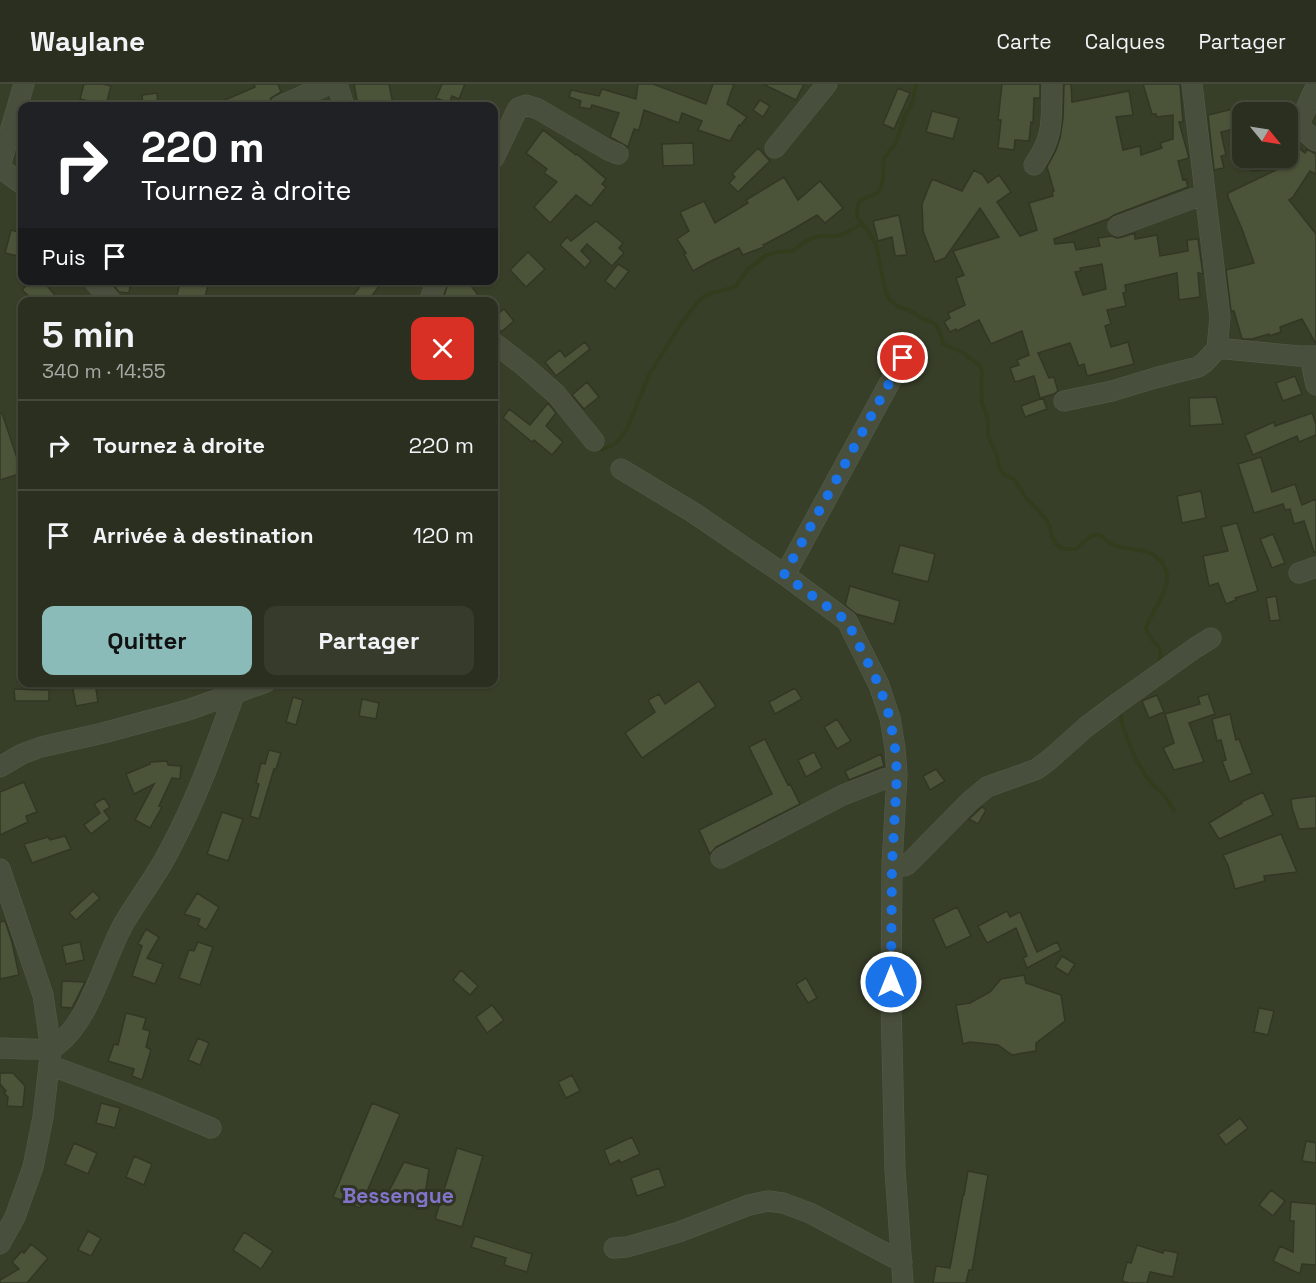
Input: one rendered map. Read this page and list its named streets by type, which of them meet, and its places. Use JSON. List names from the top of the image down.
{
  "districts": ["Bessengue"],
  "north": "bottom right",
  "page": {
    "header": "Waylane",
    "nav": ["Carte", "Calques", "Partager"],
    "turn": ["220 m", "Tournez à droite"],
    "then": "Puis",
    "heading": ["5 min", "340 m · 14:55"],
    "list": [
      {
        "name": "Tournez à droite",
        "value": "220 m"
      },
      {
        "name": "Arrivée à destination",
        "value": "120 m"
      }
    ],
    "buttons": ["Quitter", "Partager"]
  }
}
